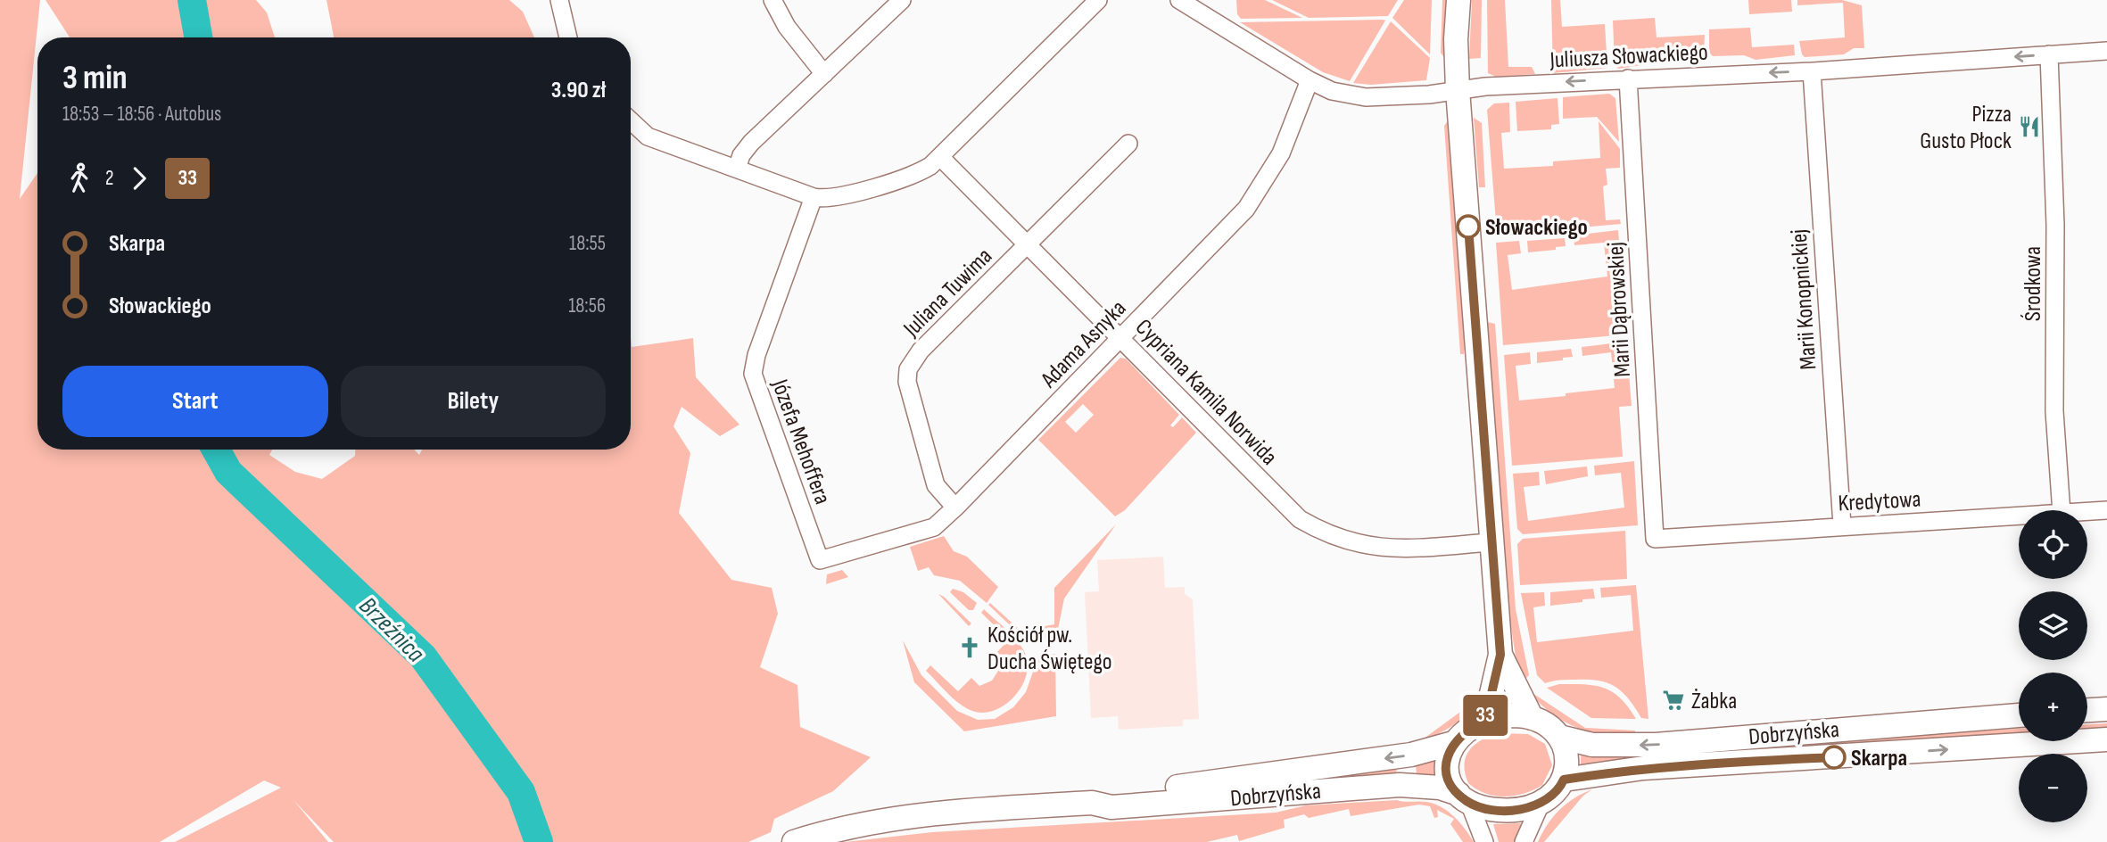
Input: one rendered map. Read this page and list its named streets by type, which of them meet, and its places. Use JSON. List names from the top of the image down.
{
  "streets": {
    "main road": ["Dobrzyńska"],
    "street": [
      "Juliusza Słowackiego",
      "Środkowa",
      "Juliana Tuwima",
      "Marii Konopnickiej",
      "Marii Dąbrowskiej",
      "Adama Asnyka",
      "Cypriana Kamila Norwida",
      "Józefa Mehoffera",
      "Kredytowa"
    ]
  },
  "crossings": [
    ["Juliusza Słowackiego", "Środkowa"],
    ["Juliusza Słowackiego", "Marii Konopnickiej"],
    ["Juliusza Słowackiego", "Marii Dąbrowskiej"],
    ["Juliusza Słowackiego", "Adama Asnyka"],
    ["Juliana Tuwima", "Adama Asnyka"],
    ["Juliana Tuwima", "Cypriana Kamila Norwida"],
    ["Marii Konopnickiej", "Kredytowa"],
    ["Marii Dąbrowskiej", "Kredytowa"],
    ["Adama Asnyka", "Cypriana Kamila Norwida"],
    ["Adama Asnyka", "Józefa Mehoffera"]
  ],
  "one_way": ["Juliusza Słowackiego"],
  "water": ["Brzeźnica"],
  "places": {
    "restaurant": ["Pizza Gusto Płock"],
    "other": ["Słowackiego", "Skarpa"],
    "church": ["Kościół pw. Ducha Świętego"],
    "supermarket": ["Żabka"]
  },
  "lines": ["bus line 33"],
  "page": {
    "on_map": "33",
    "heading": ["3 min", "18:53 – 18:56 · Autobus", "3.90 zł"],
    "legs": ["2", "33"],
    "list": [
      {
        "name": "Skarpa",
        "value": "18:55"
      },
      {
        "name": "Słowackiego",
        "value": "18:56"
      }
    ],
    "buttons": ["Start", "Bilety"],
    "map_buttons": ["+", "−"]
  }
}
